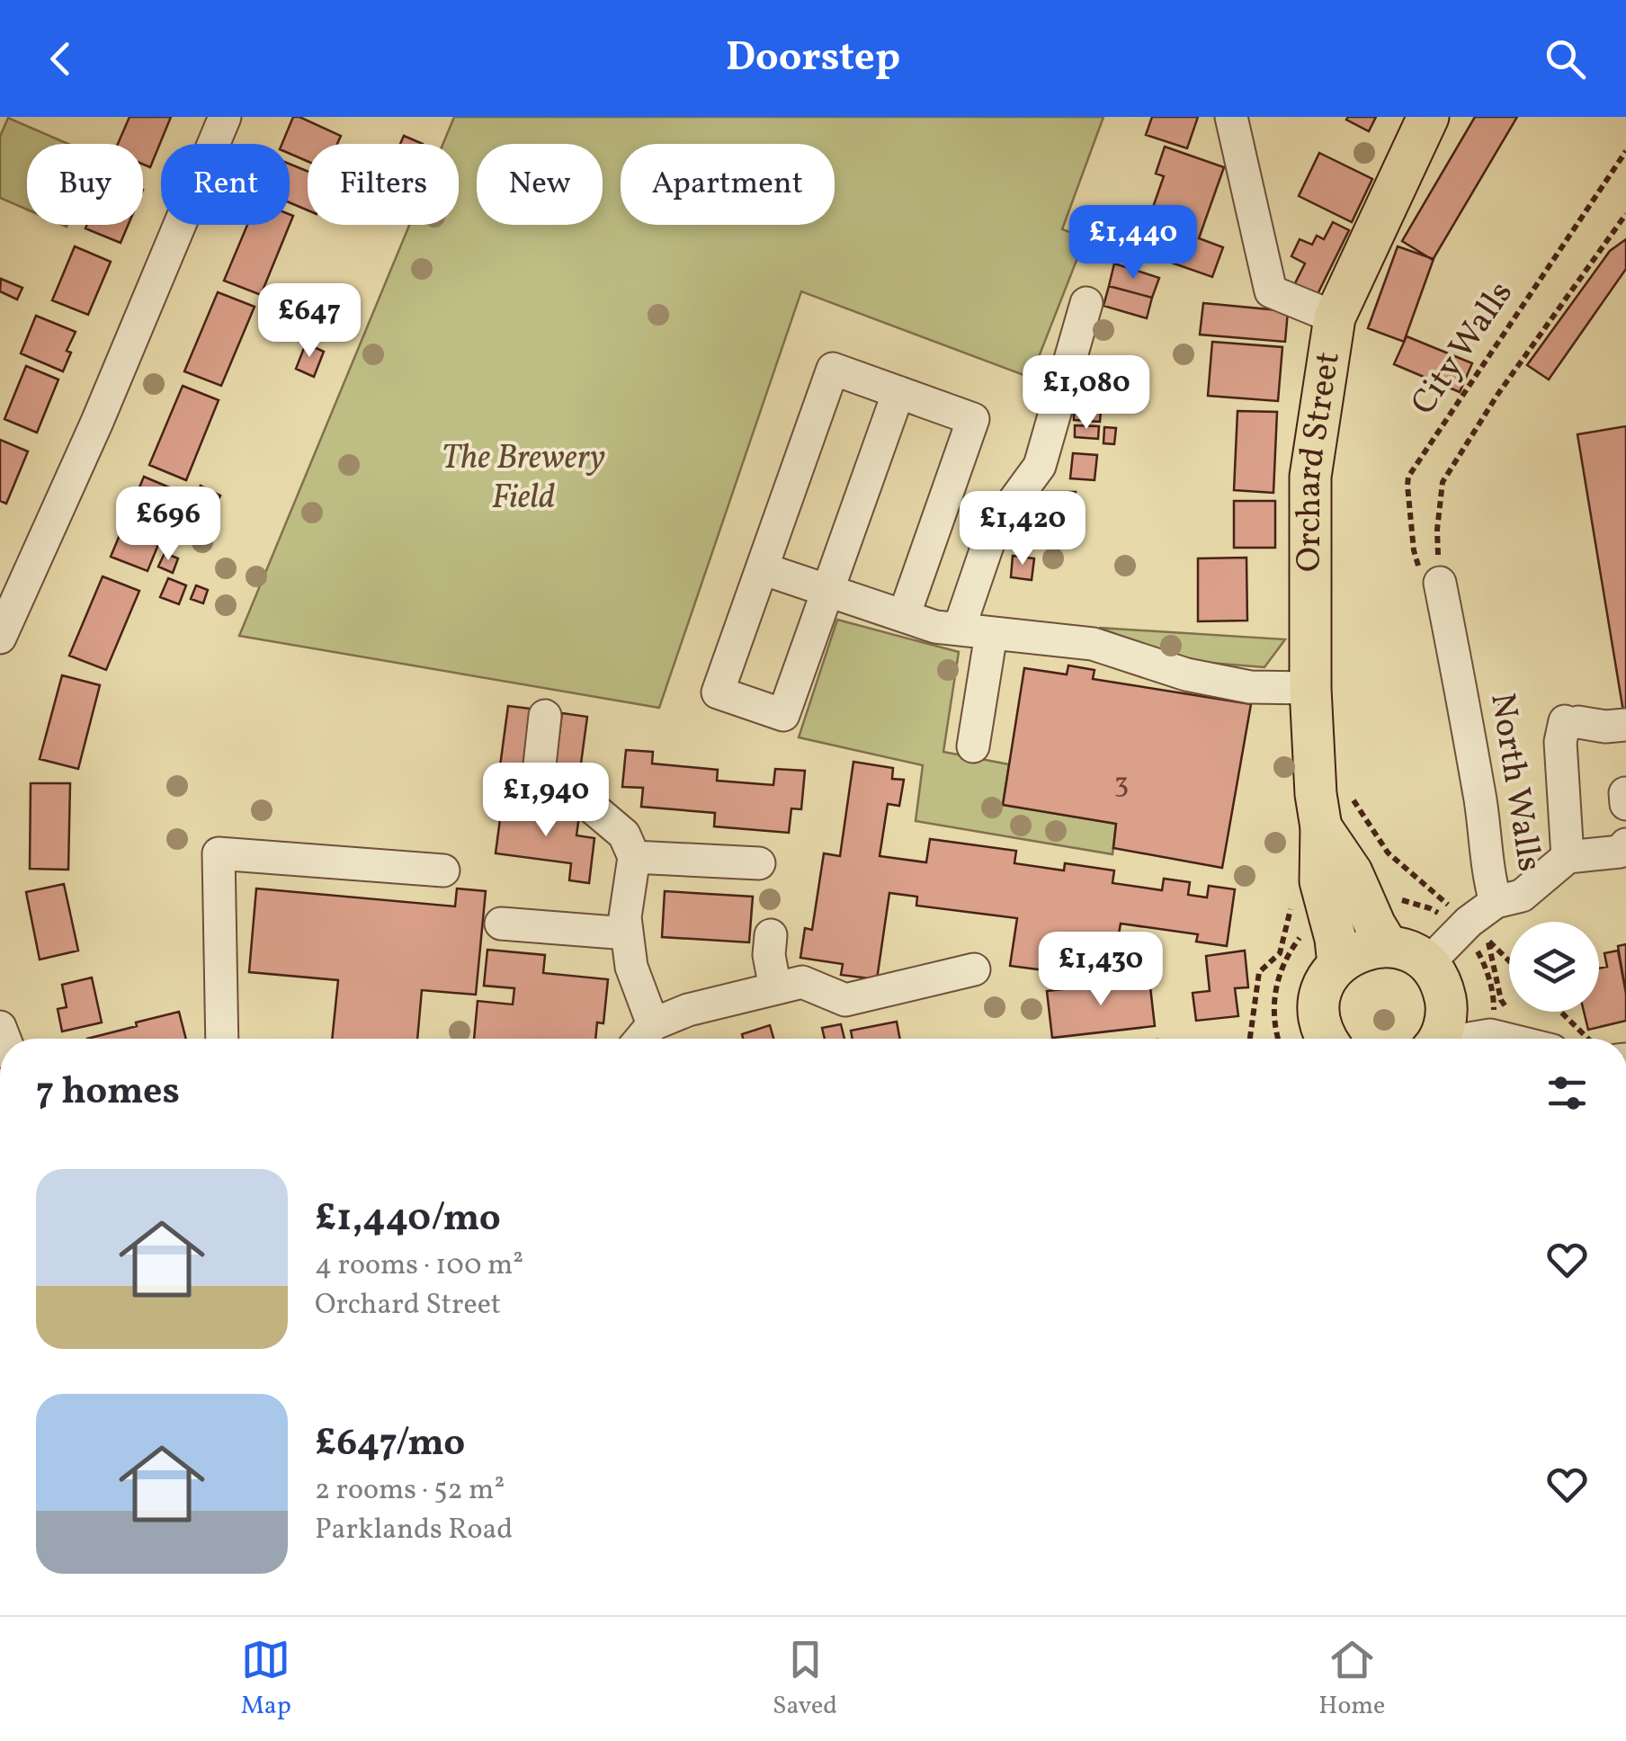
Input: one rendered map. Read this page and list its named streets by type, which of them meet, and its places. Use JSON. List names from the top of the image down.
{
  "streets": {
    "main road": ["Orchard Street"],
    "street": ["North Walls"],
    "path": ["City Walls"]
  },
  "crossings": [
    ["City Walls", "North Walls"]
  ],
  "parks": ["The Brewery Field"],
  "house_numbers": ["3"],
  "page": {
    "header": "Doorstep",
    "chip": [
      "Buy",
      "Rent",
      "Filters",
      "New",
      "Apartment"
    ],
    "price": [
      "£1,440",
      "£647",
      "£1,080",
      "£696",
      "£1,420",
      "£1,940",
      "£1,430"
    ],
    "heading": "7 homes",
    "list": [
      {
        "name": "£1,440/mo",
        "note": "4 rooms · 100 m² · Orchard Street"
      },
      {
        "name": "£647/mo",
        "note": "2 rooms · 52 m² · Parklands Road"
      }
    ],
    "tabs": ["Map", "Saved", "Home"]
  }
}
